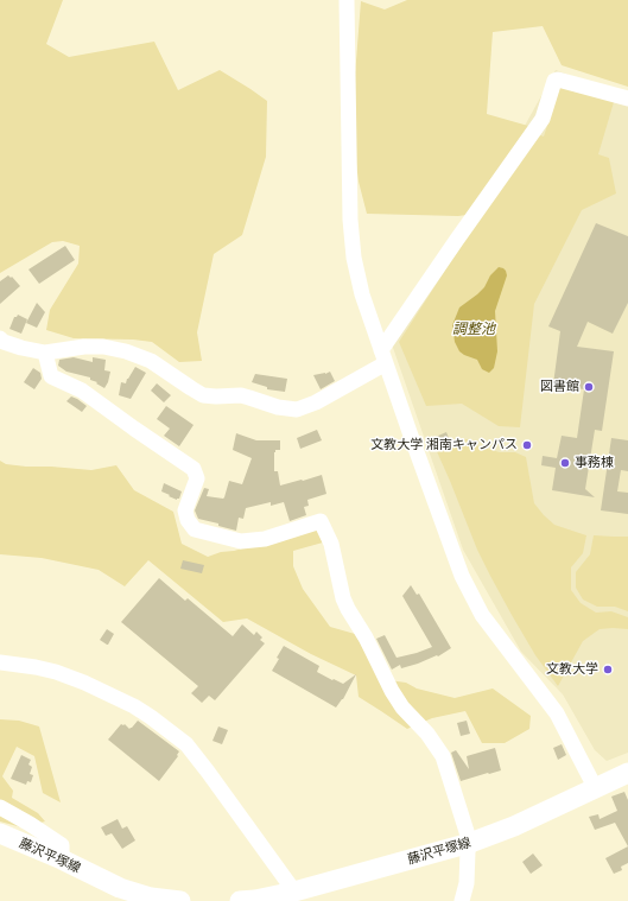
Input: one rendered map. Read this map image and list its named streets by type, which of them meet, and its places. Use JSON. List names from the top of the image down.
{
  "streets": {
    "main road": ["藤沢平塚線"]
  },
  "water": ["調整池"],
  "places": [
    "図書館",
    "文教大学 湘南キャンパス",
    "事務棟",
    "文教大学"
  ]
}
